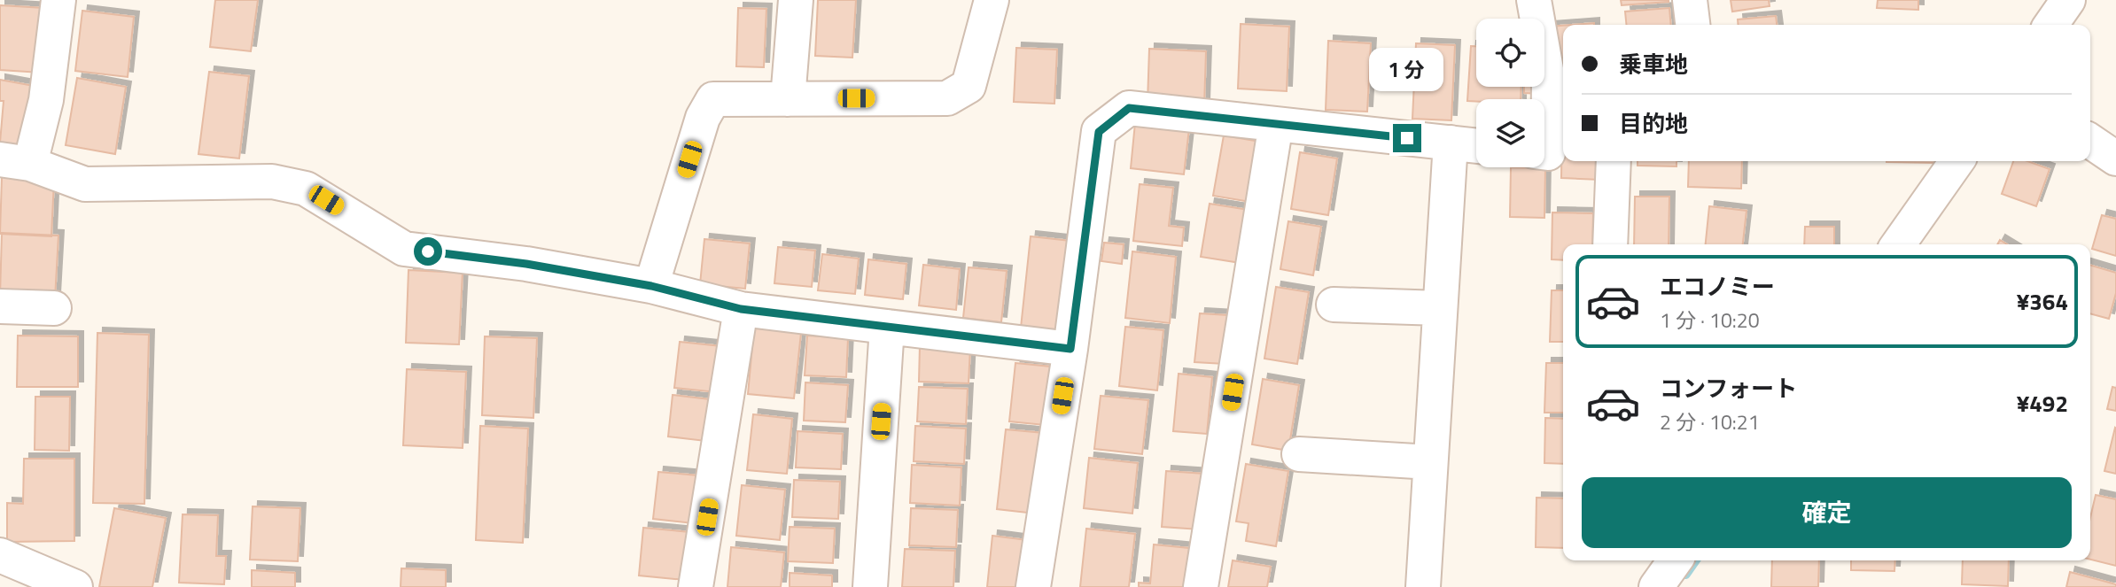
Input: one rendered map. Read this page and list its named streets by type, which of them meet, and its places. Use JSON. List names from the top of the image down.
{
  "page": {
    "banner": ["乗車地", "目的地"],
    "bubble": "1 分",
    "list": [
      {
        "name": "エコノミー",
        "note": "1 分 · 10:20",
        "value": "¥364"
      },
      {
        "name": "コンフォート",
        "note": "2 分 · 10:21",
        "value": "¥492"
      }
    ],
    "buttons": "確定"
  }
}
